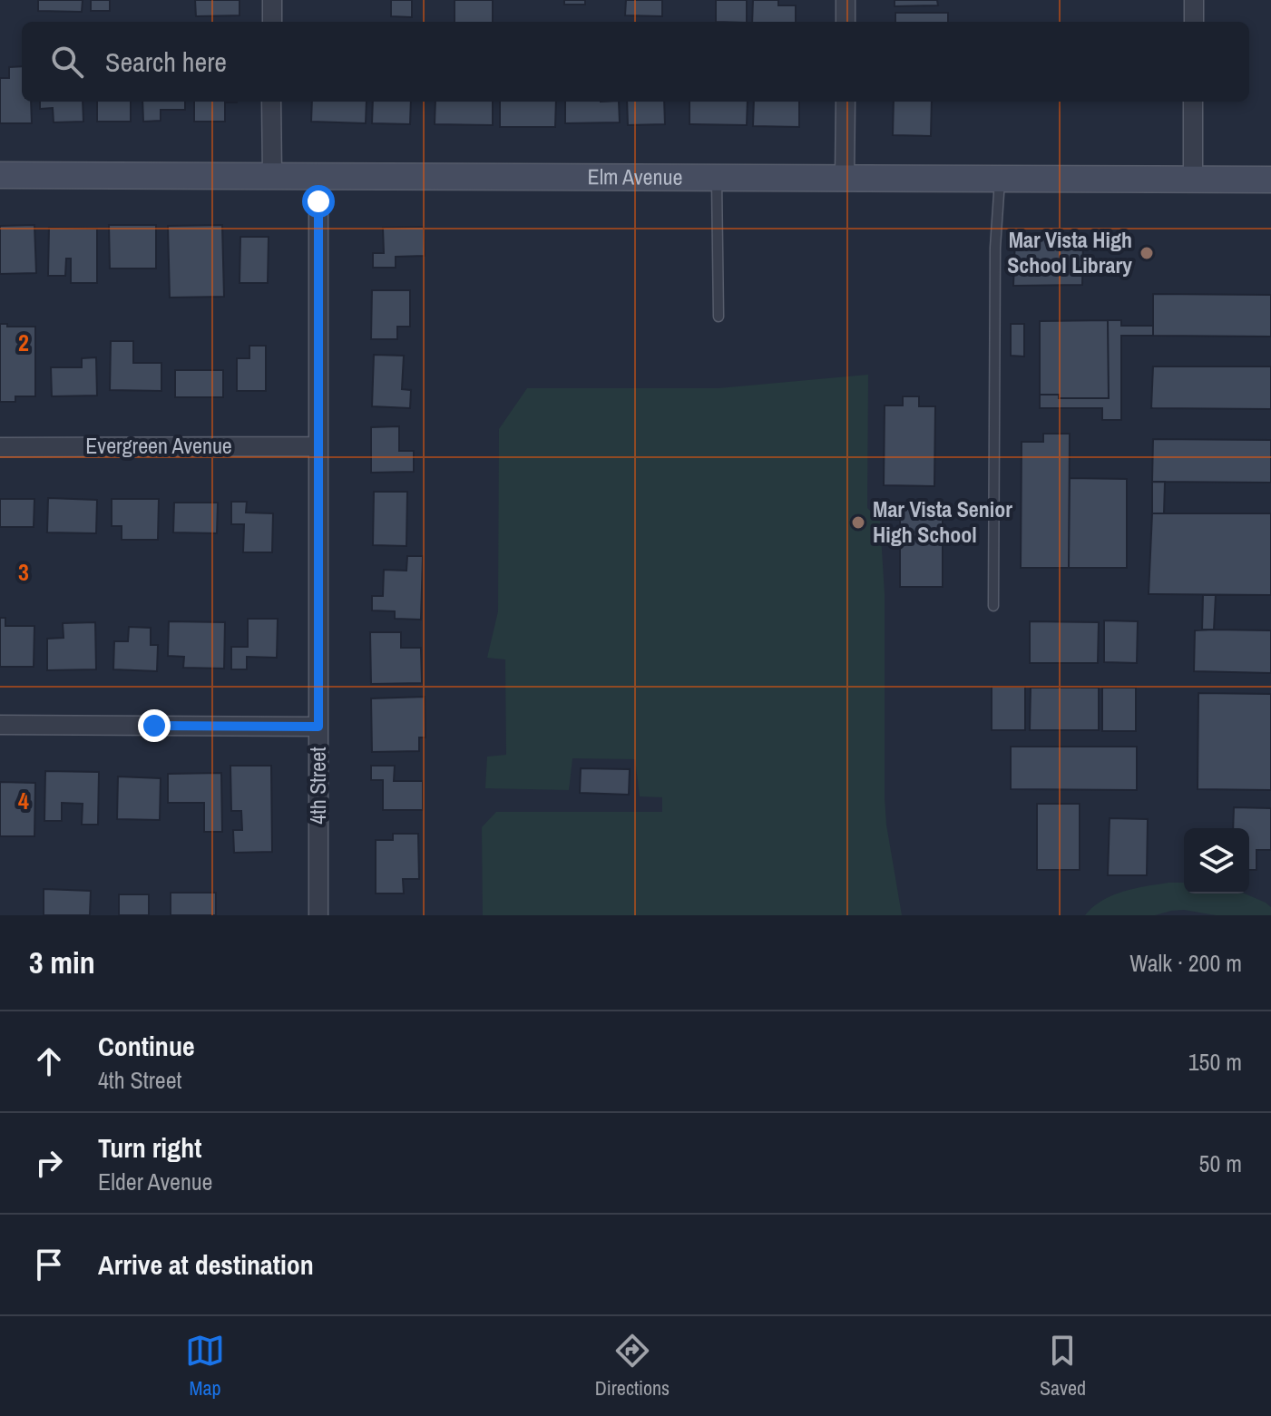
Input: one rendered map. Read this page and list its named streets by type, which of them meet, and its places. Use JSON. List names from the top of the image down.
{
  "streets": {
    "street": ["Elm Avenue", "Evergreen Avenue", "4th Street"]
  },
  "crossings": [
    ["Elm Avenue", "4th Street"],
    ["Evergreen Avenue", "4th Street"]
  ],
  "places": ["Mar Vista High School Library", "Mar Vista Senior High School"],
  "page": {
    "search": "Search here",
    "heading": ["3 min", "Walk · 200 m"],
    "list": [
      ["Continue", "4th Street", "150 m"],
      ["Turn right", "Elder Avenue", "50 m"],
      "Arrive at destination"
    ],
    "nav": ["Map", "Directions", "Saved"]
  },
  "grid": {
    "rows": ["2", "3", "4"]
  }
}
